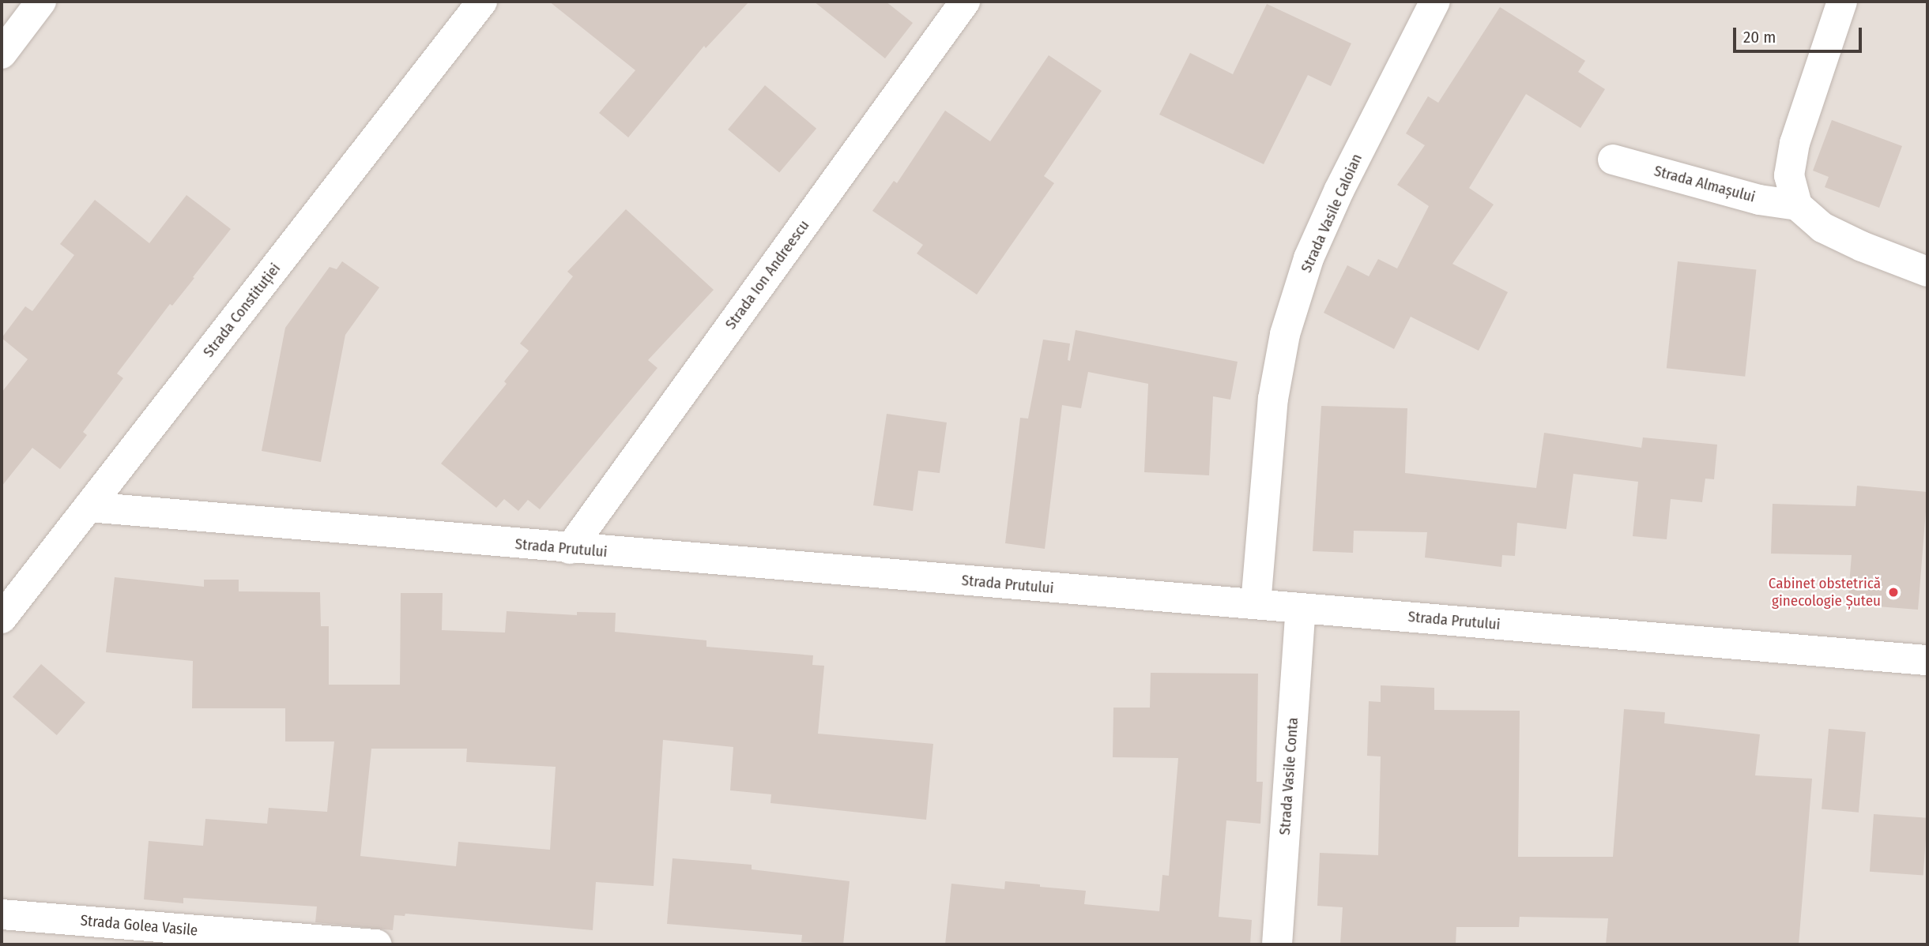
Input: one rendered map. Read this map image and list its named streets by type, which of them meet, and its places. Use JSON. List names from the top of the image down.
{
  "streets": {
    "street": [
      "Strada Almașului",
      "Strada Vasile Caloian",
      "Strada Ion Andreescu",
      "Strada Constituției",
      "Strada Prutului",
      "Strada Vasile Conta",
      "Strada Golea Vasile"
    ]
  },
  "crossings": [
    ["Strada Vasile Caloian", "Strada Prutului"],
    ["Strada Ion Andreescu", "Strada Prutului"],
    ["Strada Constituției", "Strada Prutului"],
    ["Strada Prutului", "Strada Vasile Conta"]
  ],
  "places": ["Cabinet obstetrică ginecologie Șuteu"],
  "scale_bar": "20 m"
}
